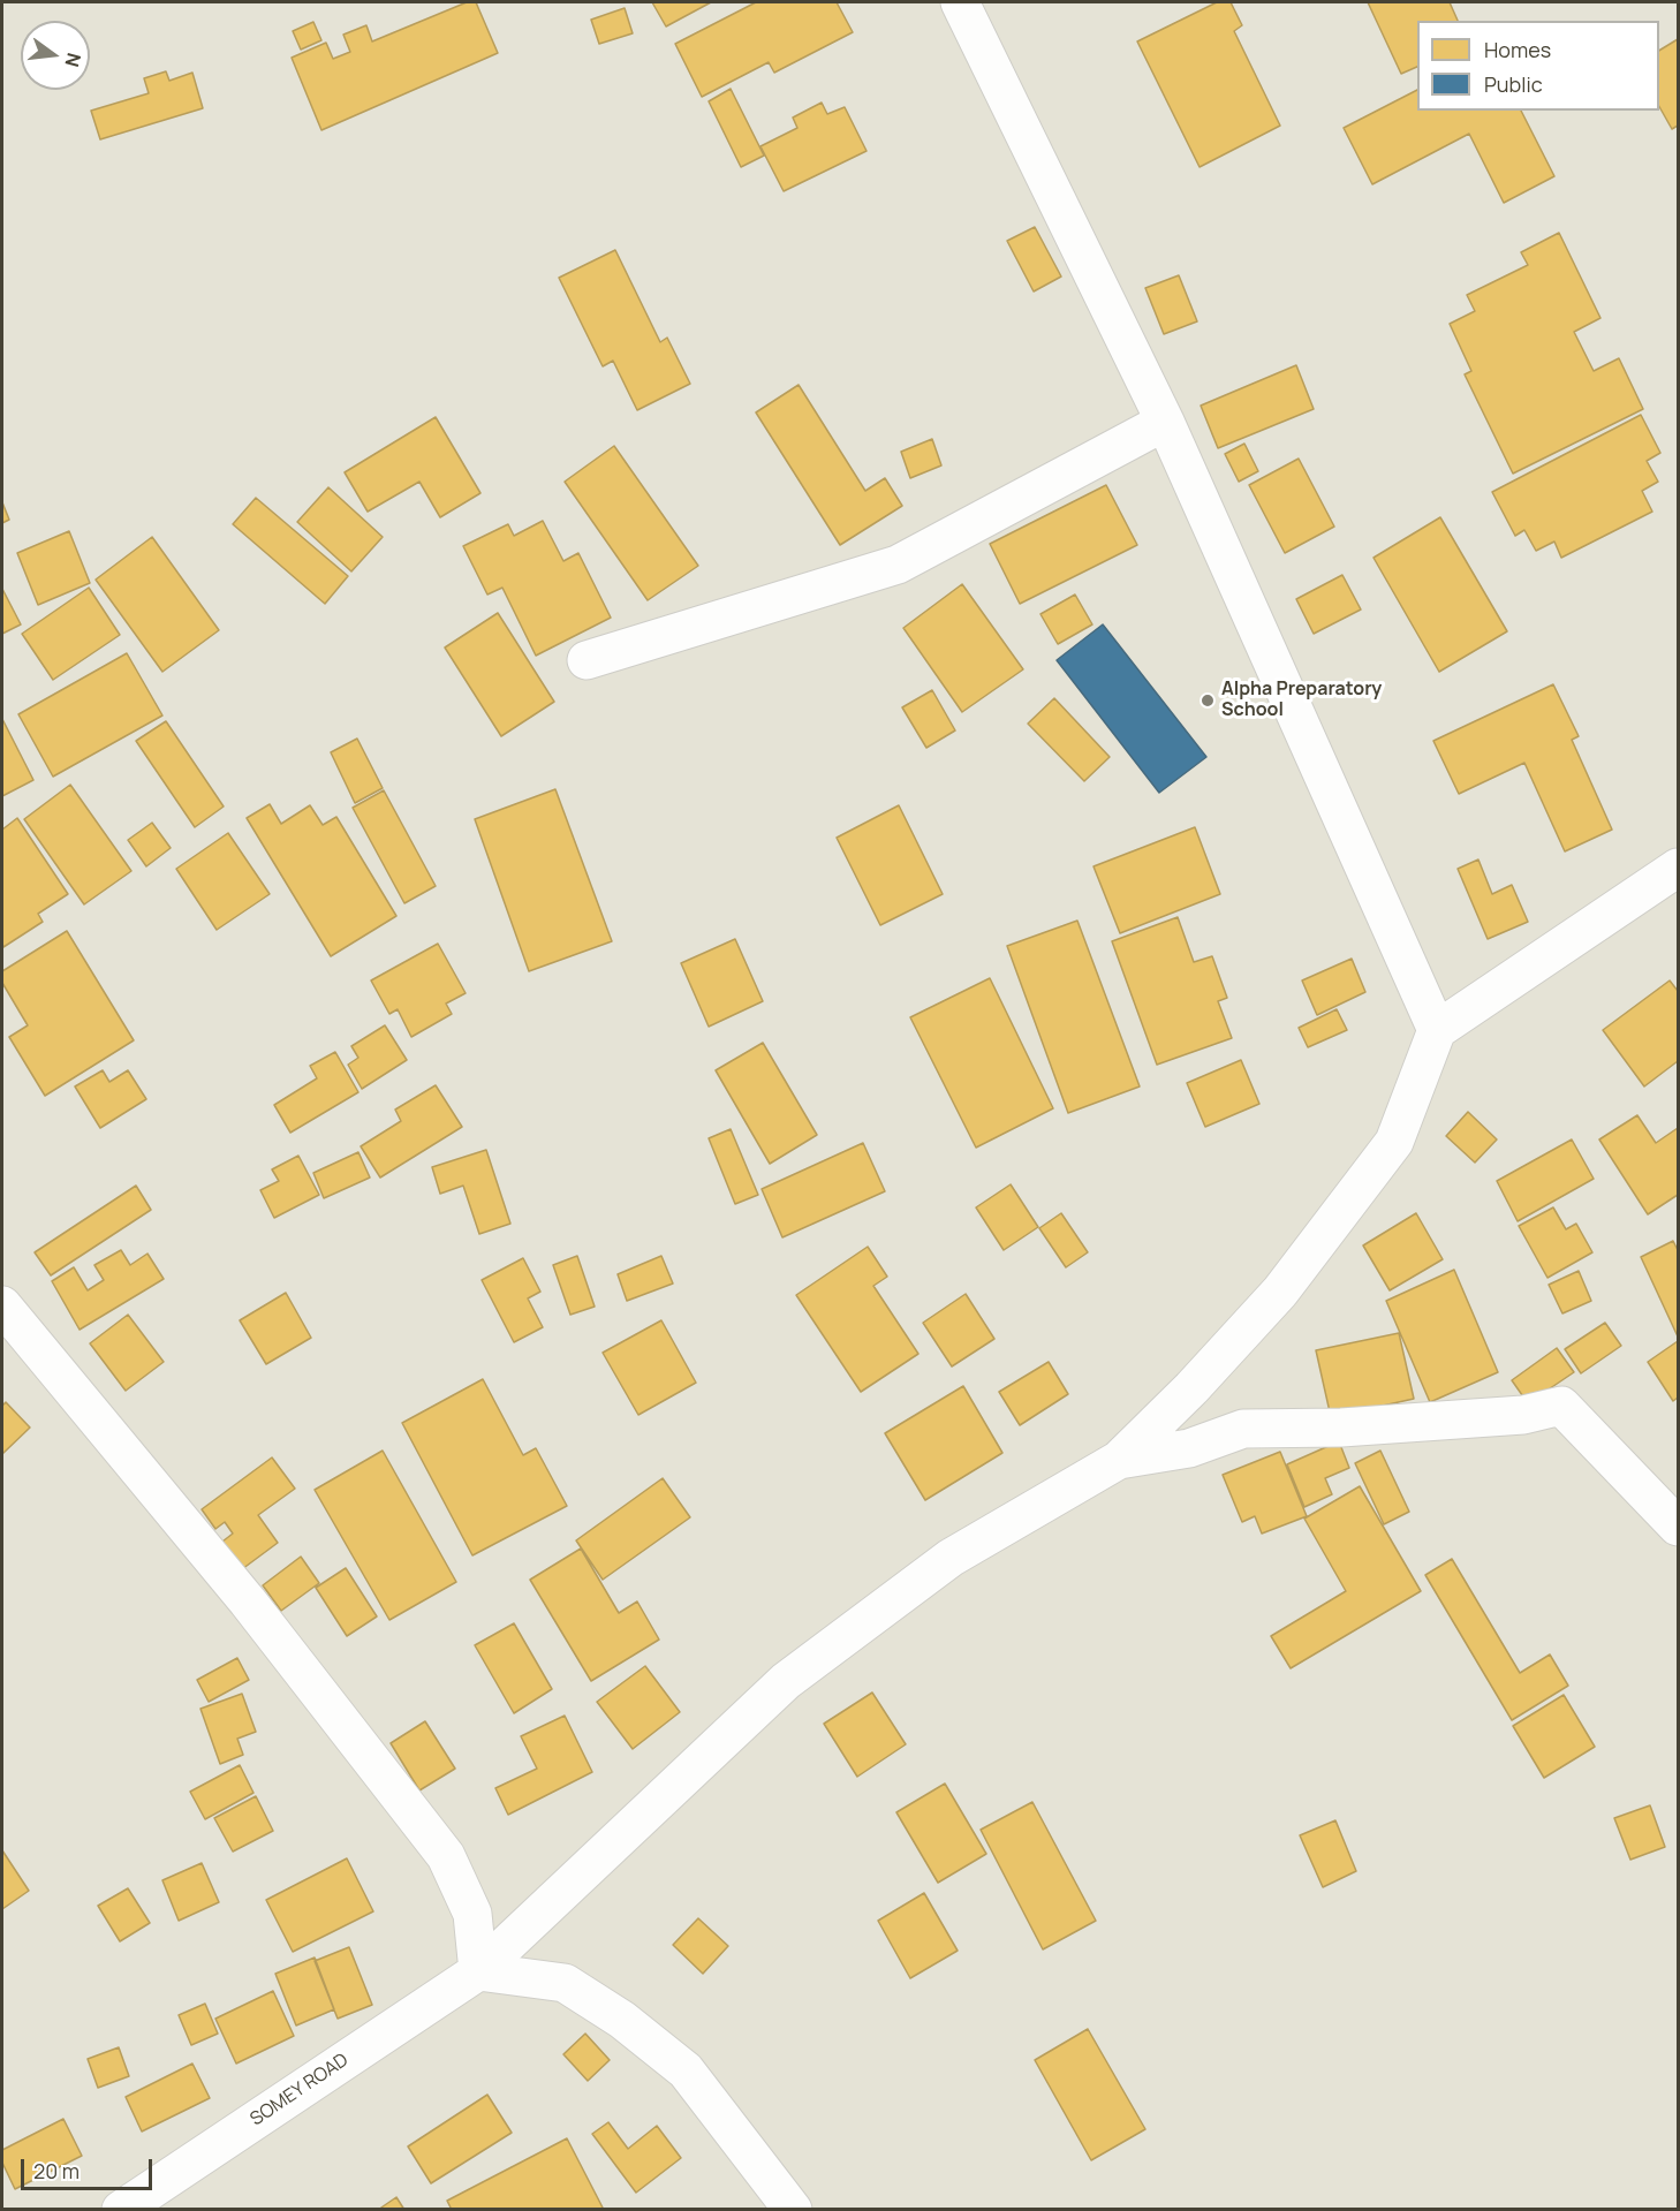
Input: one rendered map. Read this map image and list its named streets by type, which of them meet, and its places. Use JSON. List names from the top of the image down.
{
  "streets": {
    "street": ["SOMEY ROAD"]
  },
  "places": ["Alpha Preparatory School"],
  "legend": ["Homes", "Public"],
  "scale_bar": "20 m",
  "north": "right"
}
